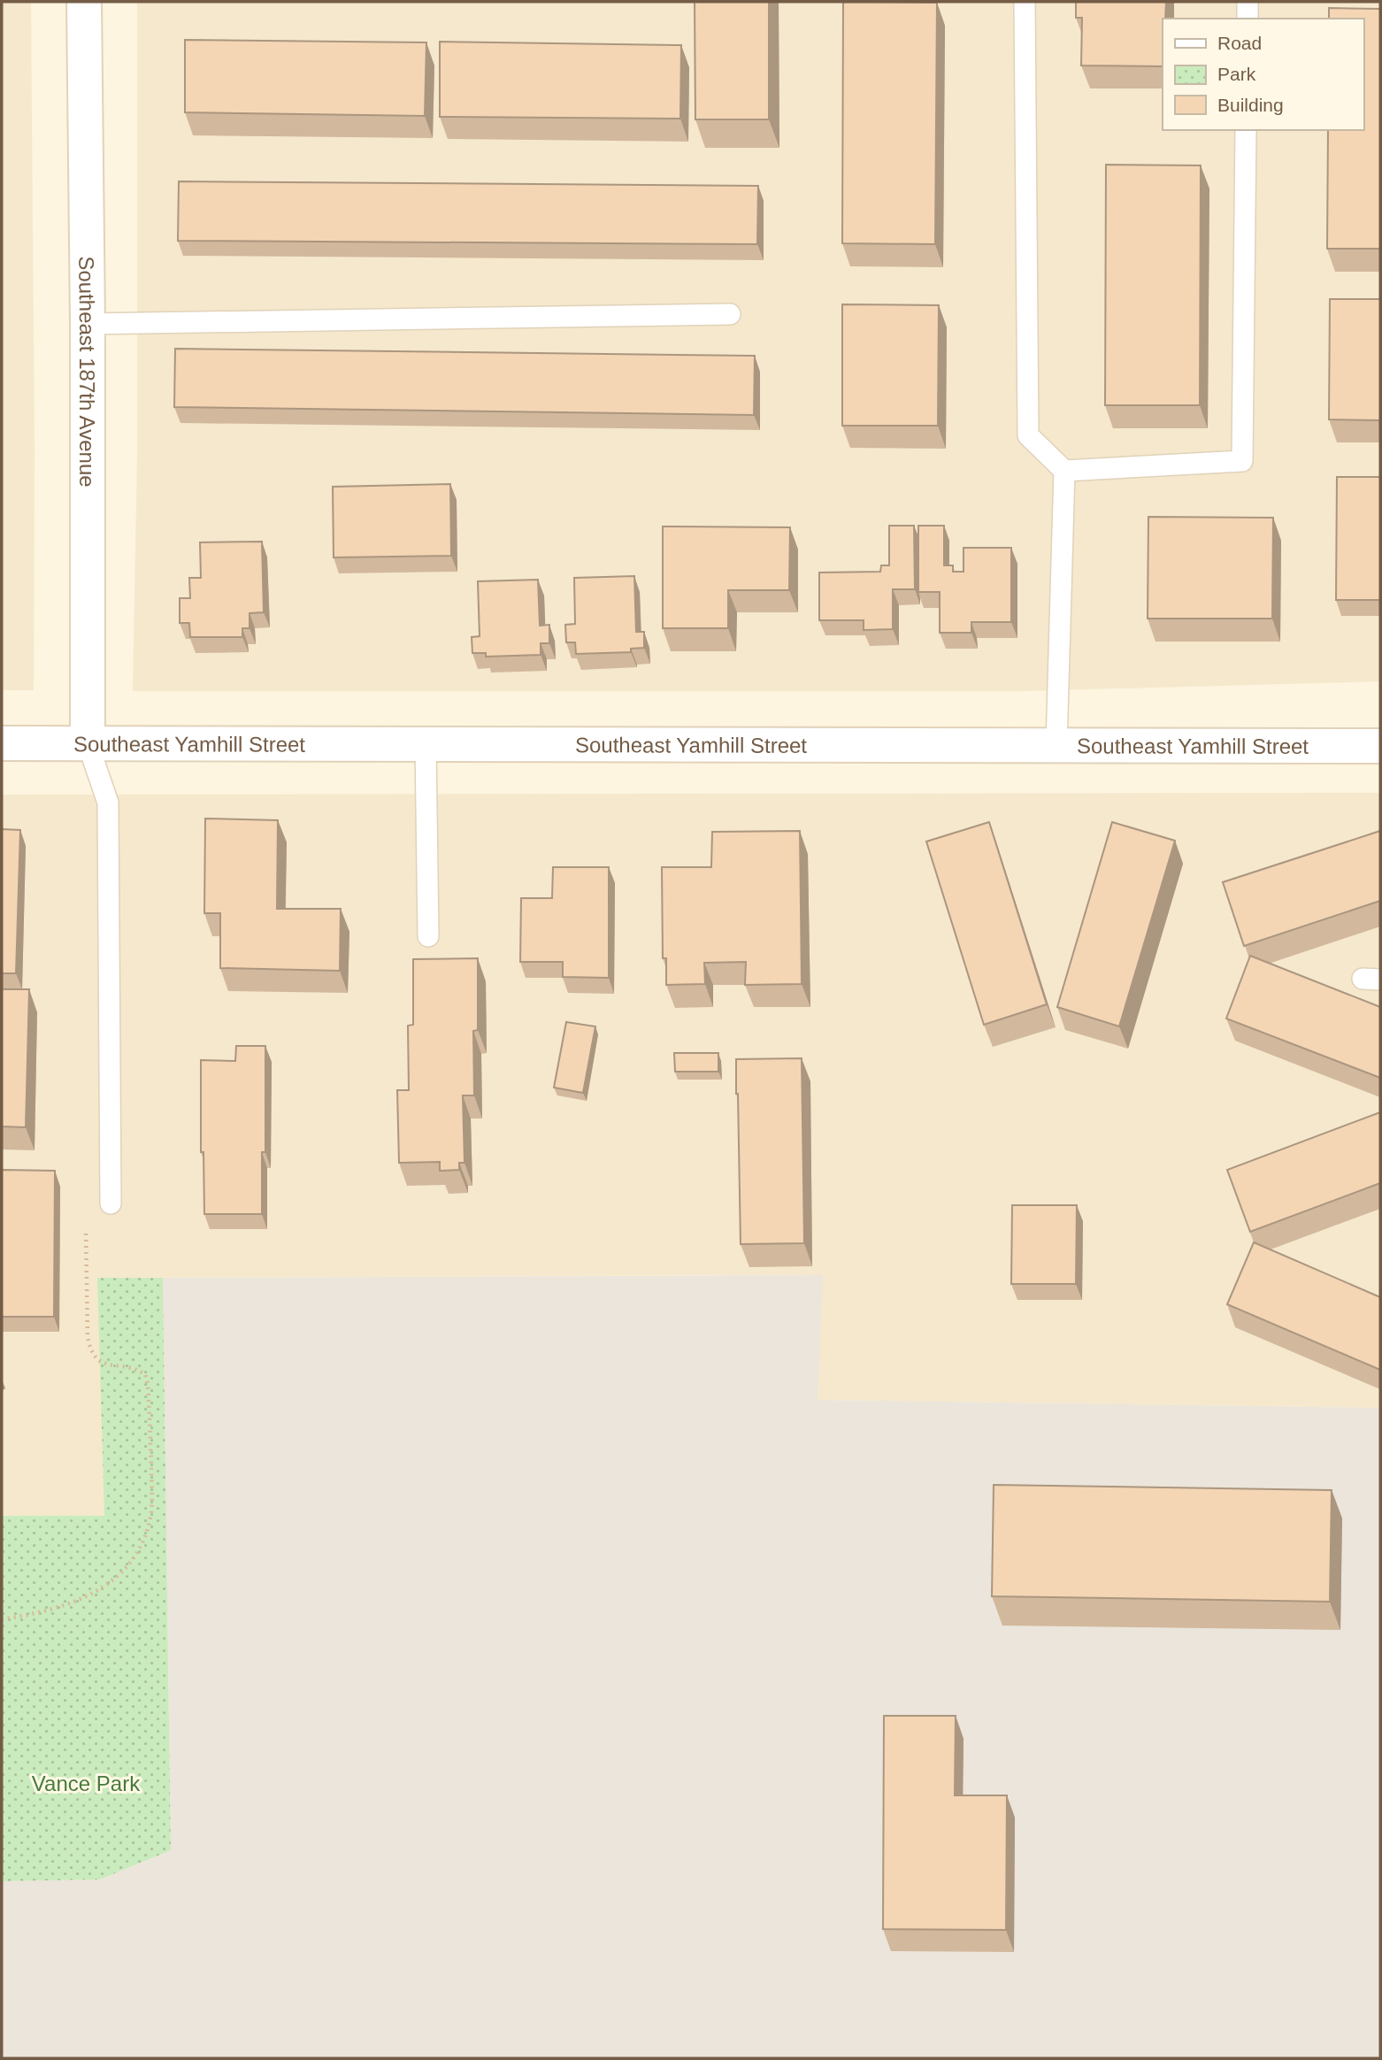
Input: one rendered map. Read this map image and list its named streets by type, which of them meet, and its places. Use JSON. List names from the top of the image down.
{
  "streets": {
    "street": ["Southeast 187th Avenue", "Southeast Yamhill Street"]
  },
  "crossings": [
    ["Southeast 187th Avenue", "Southeast Yamhill Street"]
  ],
  "parks": ["Vance Park"],
  "legend": ["Road", "Park", "Building"]
}
